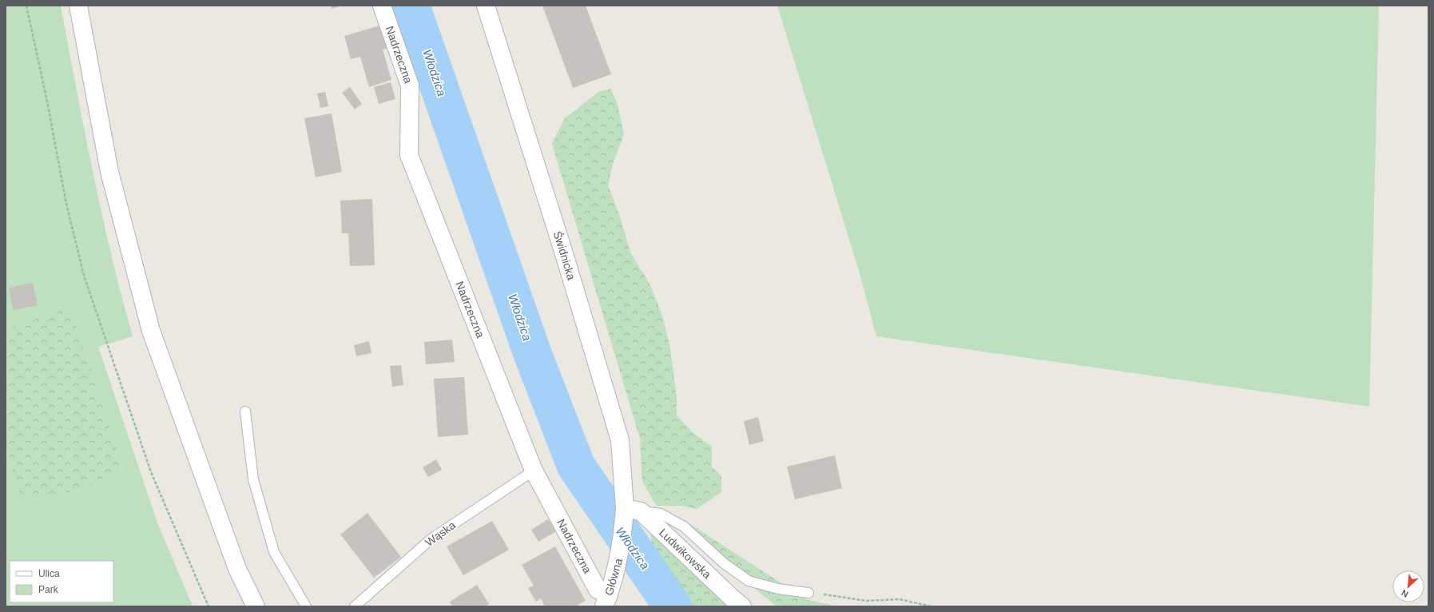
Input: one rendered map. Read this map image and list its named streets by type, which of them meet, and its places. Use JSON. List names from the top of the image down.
{
  "streets": {
    "street": [
      "Nadrzeczna",
      "Świdnicka",
      "Ludwikowska",
      "Główna"
    ],
    "lane": ["Wąska"]
  },
  "crossings": [
    ["Nadrzeczna", "Wąska"],
    ["Nadrzeczna", "Główna"],
    ["Świdnicka", "Ludwikowska"],
    ["Świdnicka", "Główna"],
    ["Ludwikowska", "Główna"]
  ],
  "water": ["Włodzica"],
  "legend": ["Ulica", "Park"],
  "north": "bottom left"
}
